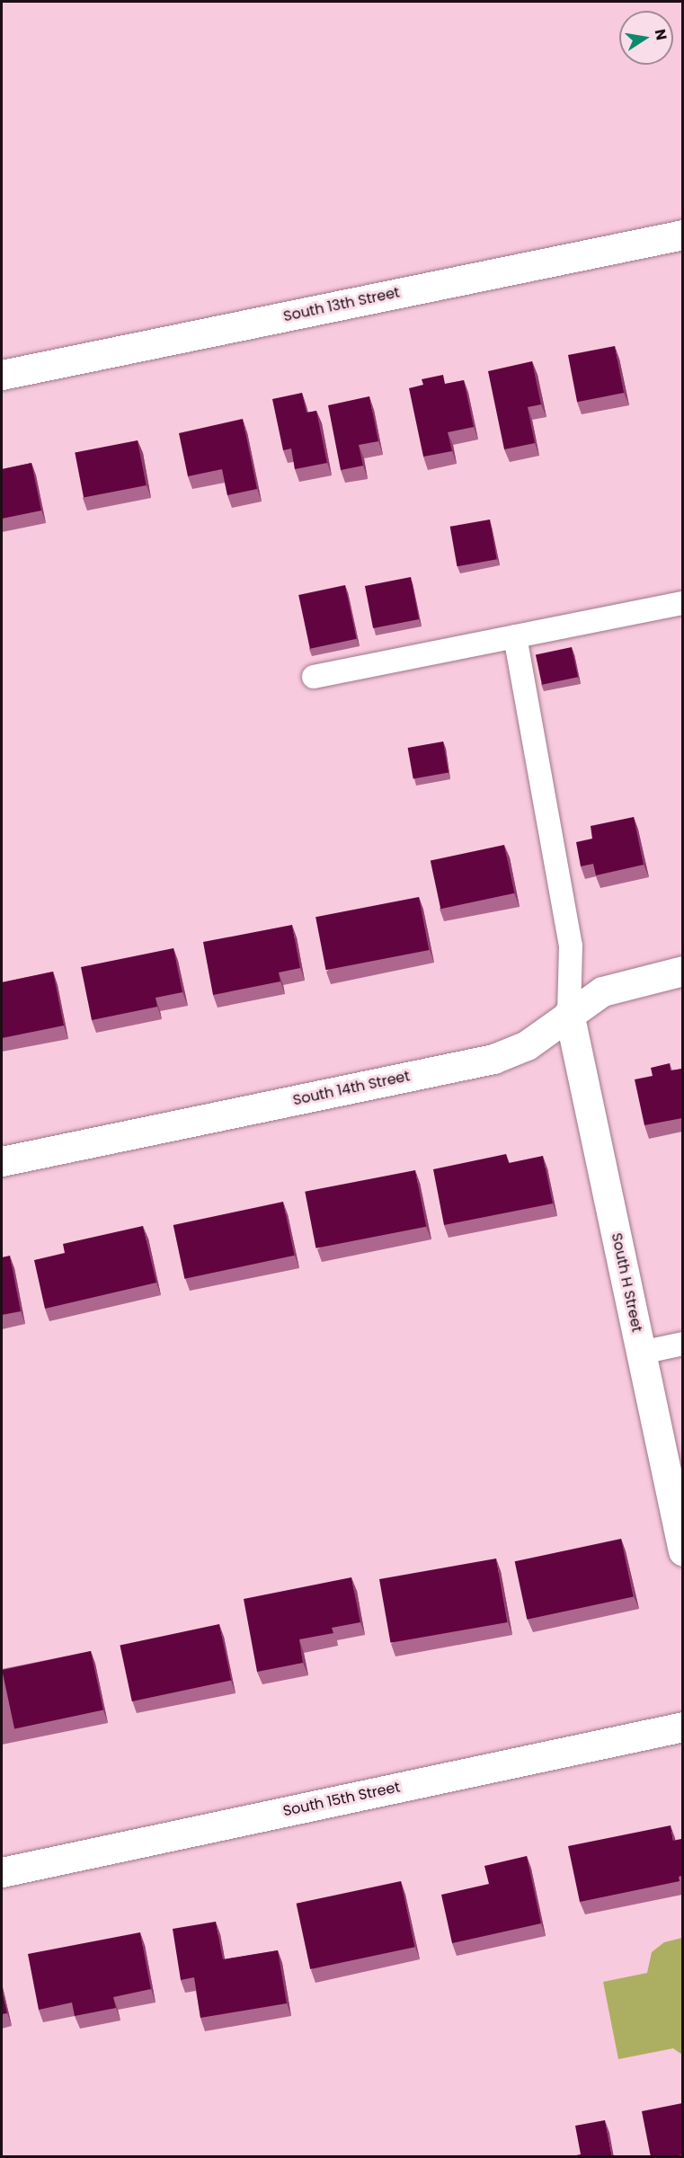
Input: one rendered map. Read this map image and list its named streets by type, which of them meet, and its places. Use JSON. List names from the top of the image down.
{
  "streets": {
    "street": [
      "South 13th Street",
      "South 14th Street",
      "South H Street",
      "South 15th Street"
    ]
  },
  "crossings": [
    ["South 14th Street", "South H Street"]
  ],
  "north": "right"
}
